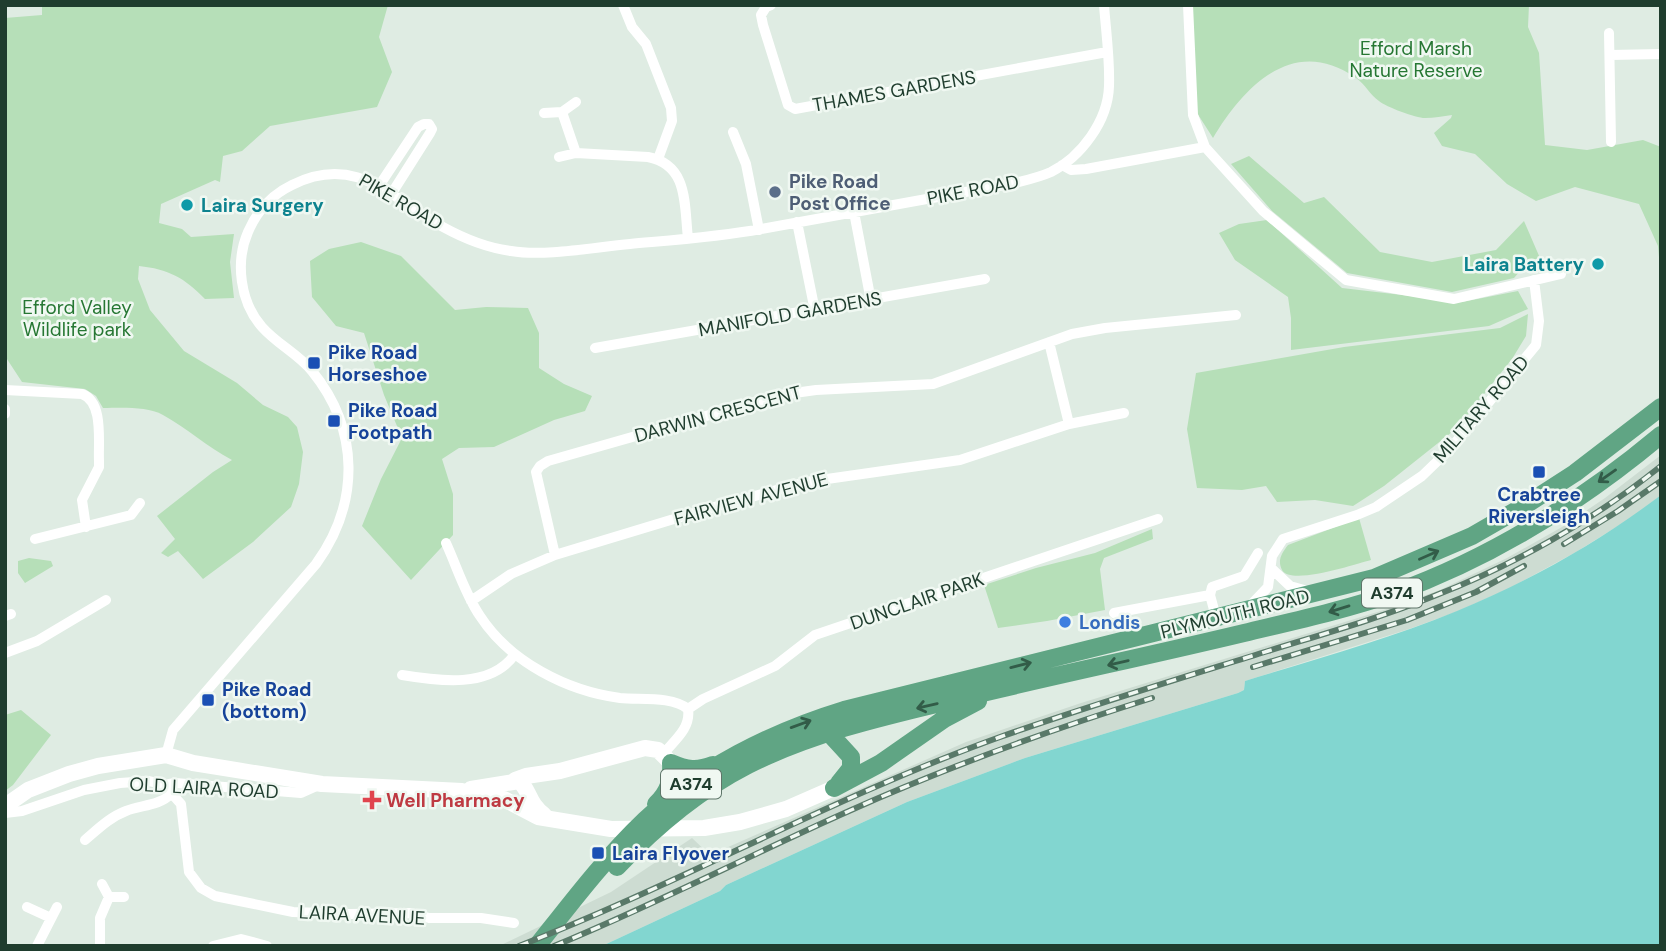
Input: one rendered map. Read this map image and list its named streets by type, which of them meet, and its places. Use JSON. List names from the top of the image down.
{
  "streets": {
    "main road": ["A374", "PLYMOUTH ROAD", "OLD LAIRA ROAD"],
    "street": [
      "THAMES GARDENS",
      "PIKE ROAD",
      "MANIFOLD GARDENS",
      "MILITARY ROAD",
      "DARWIN CRESCENT",
      "FAIRVIEW AVENUE",
      "DUNCLAIR PARK",
      "LAIRA AVENUE"
    ]
  },
  "crossings": [
    ["THAMES GARDENS", "PIKE ROAD"],
    ["PIKE ROAD", "OLD LAIRA ROAD"],
    ["MILITARY ROAD", "PLYMOUTH ROAD"],
    ["DARWIN CRESCENT", "FAIRVIEW AVENUE"],
    ["A374", "PLYMOUTH ROAD"],
    ["OLD LAIRA ROAD", "LAIRA AVENUE"]
  ],
  "parks": ["Efford Marsh Nature Reserve", "Efford Valley Wildlife park"],
  "places": {
    "other": [
      "Pike Road Post Office",
      "Laira Surgery",
      "Laira Battery",
      "Londis"
    ],
    "transit": [
      "Pike Road Horseshoe",
      "Pike Road Footpath",
      "Crabtree Riversleigh",
      "Pike Road (bottom)",
      "Laira Flyover"
    ],
    "health": ["Well Pharmacy"]
  }
}
